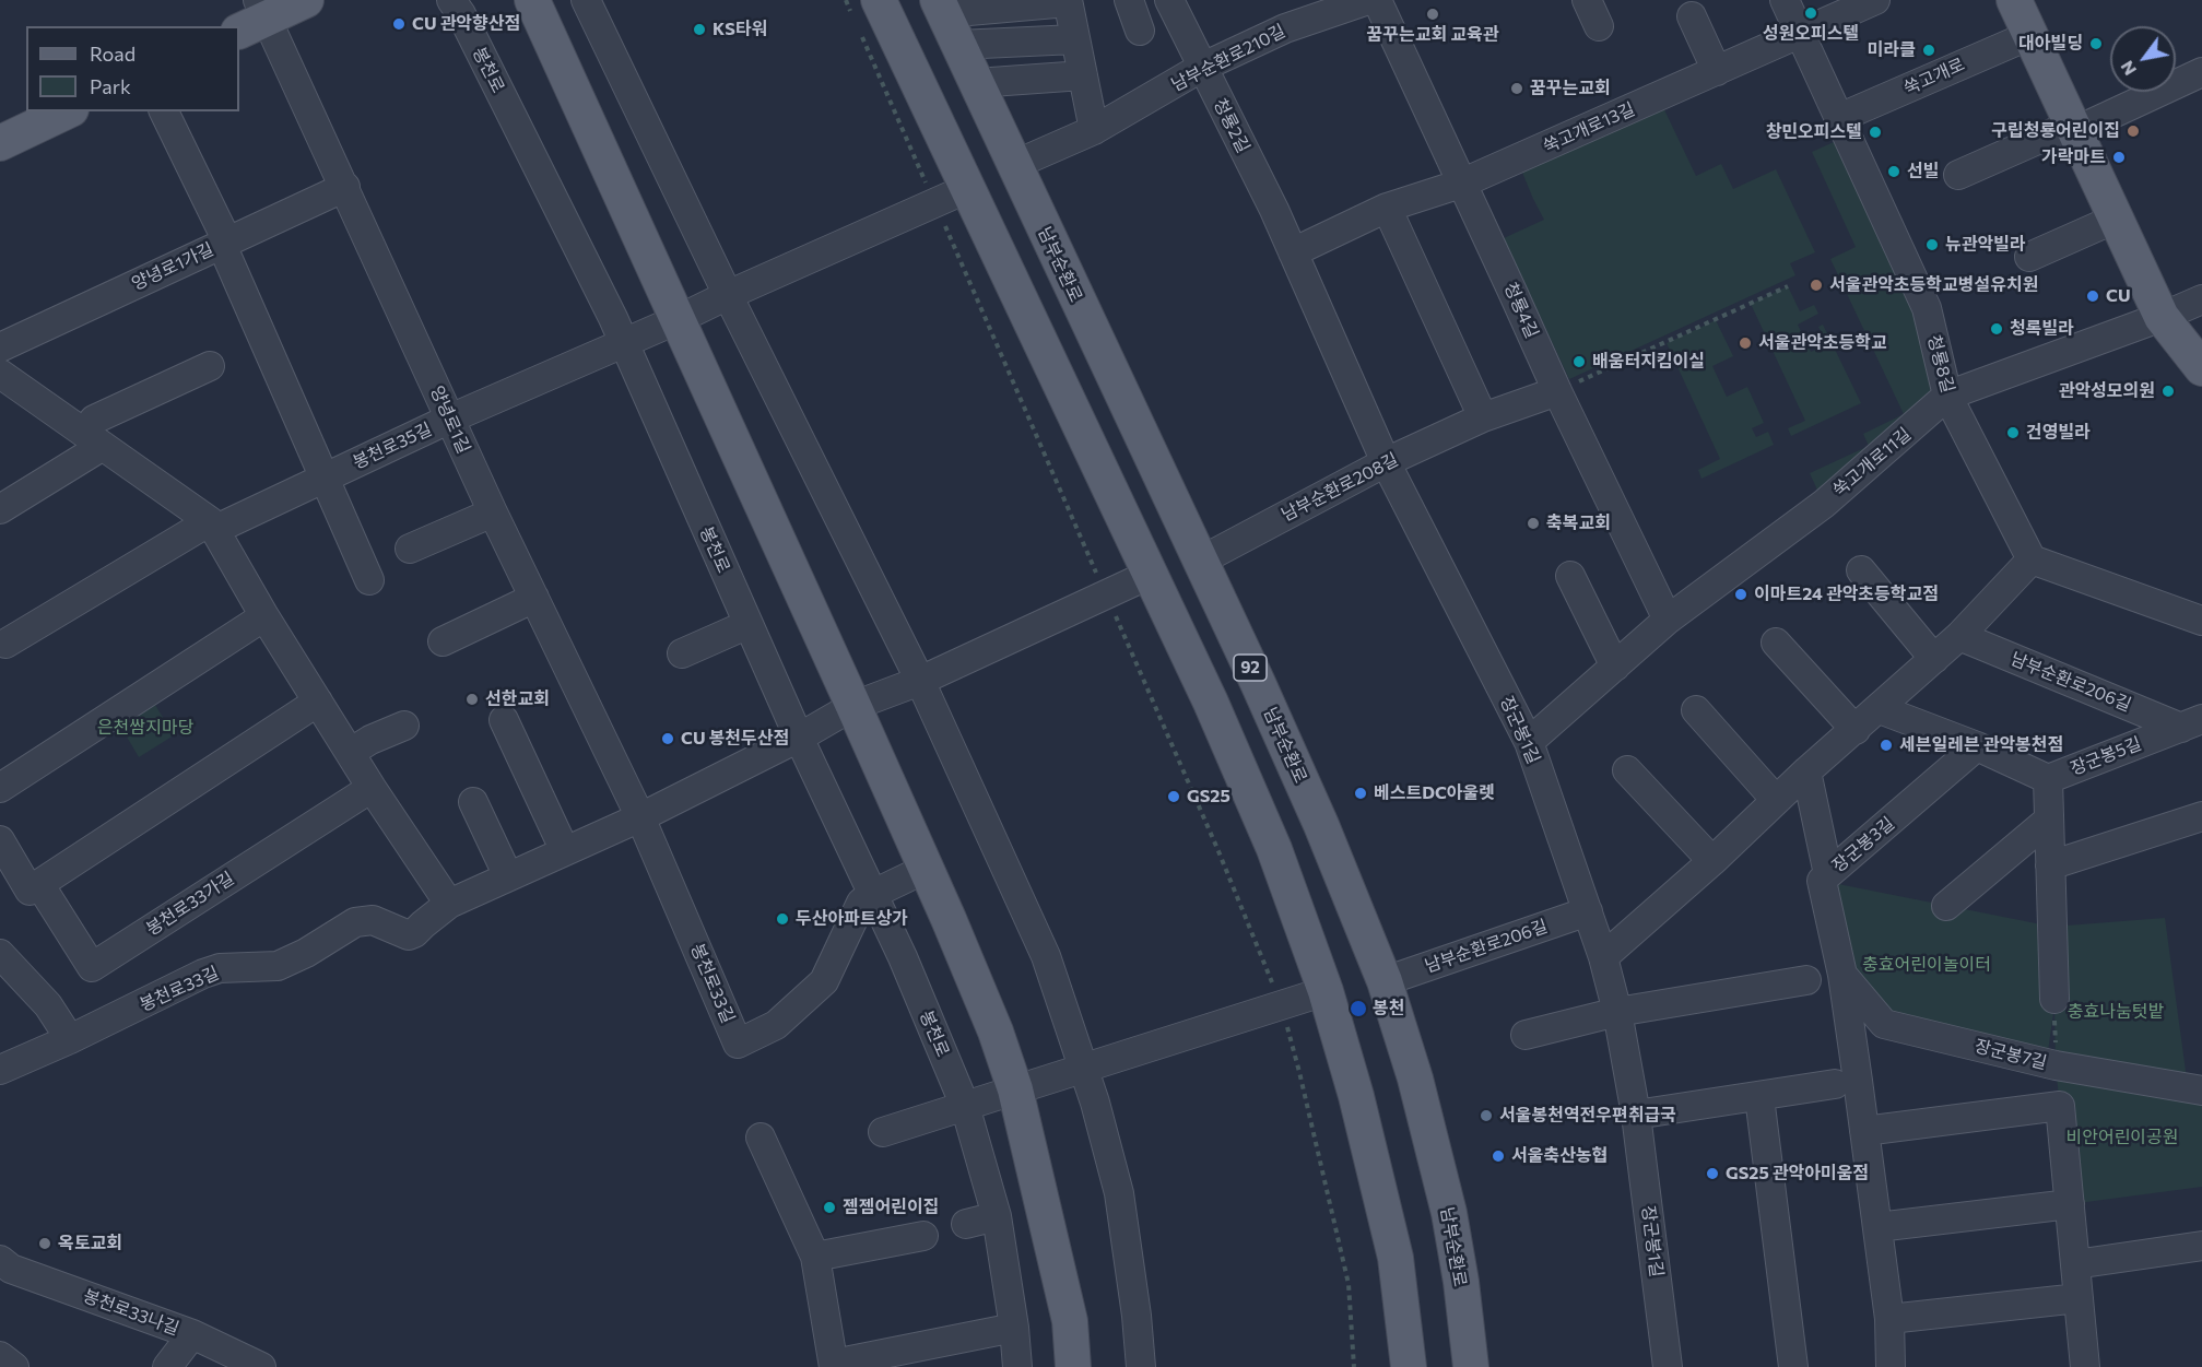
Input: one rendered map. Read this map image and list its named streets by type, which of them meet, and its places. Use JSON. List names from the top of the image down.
{
  "streets": {
    "main road": ["남부순환로", "92"],
    "street": [
      "남부순환로210길",
      "봉천로",
      "쑥고개로",
      "청룡2길",
      "쑥고개로13길",
      "양녕로1가길",
      "청룡4길",
      "청룡8길",
      "양녕로1길",
      "봉천로35길",
      "쑥고개로11길",
      "남부순환로208길",
      "남부순환로206길",
      "장군봉1길",
      "장군봉5길",
      "장군봉3길",
      "봉천로33가길",
      "봉천로33길",
      "장군봉7길",
      "봉천로33나길"
    ]
  },
  "crossings": [
    ["남부순환로210길", "청룡2길"],
    ["남부순환로210길", "남부순환로"],
    ["봉천로", "봉천로35길"],
    ["봉천로", "봉천로33길"],
    ["쑥고개로", "청룡8길"],
    ["청룡2길", "남부순환로208길"],
    ["청룡2길", "장군봉1길"],
    ["쑥고개로13길", "청룡4길"],
    ["쑥고개로13길", "청룡8길"],
    ["남부순환로", "남부순환로208길"],
    ["남부순환로", "남부순환로206길"],
    ["양녕로1가길", "양녕로1길"],
    ["청룡4길", "쑥고개로11길"],
    ["청룡4길", "남부순환로208길"],
    ["청룡8길", "쑥고개로11길"],
    ["양녕로1길", "봉천로35길"],
    ["양녕로1길", "봉천로33길"],
    ["쑥고개로11길", "장군봉1길"],
    ["남부순환로208길", "장군봉1길"],
    ["남부순환로206길", "장군봉1길"],
    ["남부순환로206길", "장군봉5길"],
    ["장군봉3길", "장군봉7길"]
  ],
  "parks": [
    "은천쌈지마당",
    "충효어린이놀이터",
    "충효나눔텃밭",
    "비안어린이공원"
  ],
  "places": [
    "성원오피스텔",
    "꿈꾸는교회 교육관",
    "CU 관악향산점",
    "KS타워",
    "대아빌딩",
    "미라클",
    "꿈꾸는교회",
    "구립청룡어린이집",
    "창민오피스텔",
    "가락마트",
    "선빌",
    "뉴관악빌라",
    "서울관악초등학교병설유치원",
    "CU",
    "청록빌라",
    "서울관악초등학교",
    "배움터지킴이실",
    "관악성모의원",
    "건영빌라",
    "축복교회",
    "이마트24 관악초등학교점",
    "선한교회",
    "CU 봉천두산점",
    "세븐일레븐 관악봉천점",
    "베스트DC아울렛",
    "GS25",
    "두산아파트상가",
    "봉천",
    "서울봉천역전우편취급국",
    "서울축산농협",
    "GS25 관악아미움점",
    "젬젬어린이집",
    "옥토교회"
  ],
  "legend": ["Road", "Park"],
  "north": "bottom left"
}
